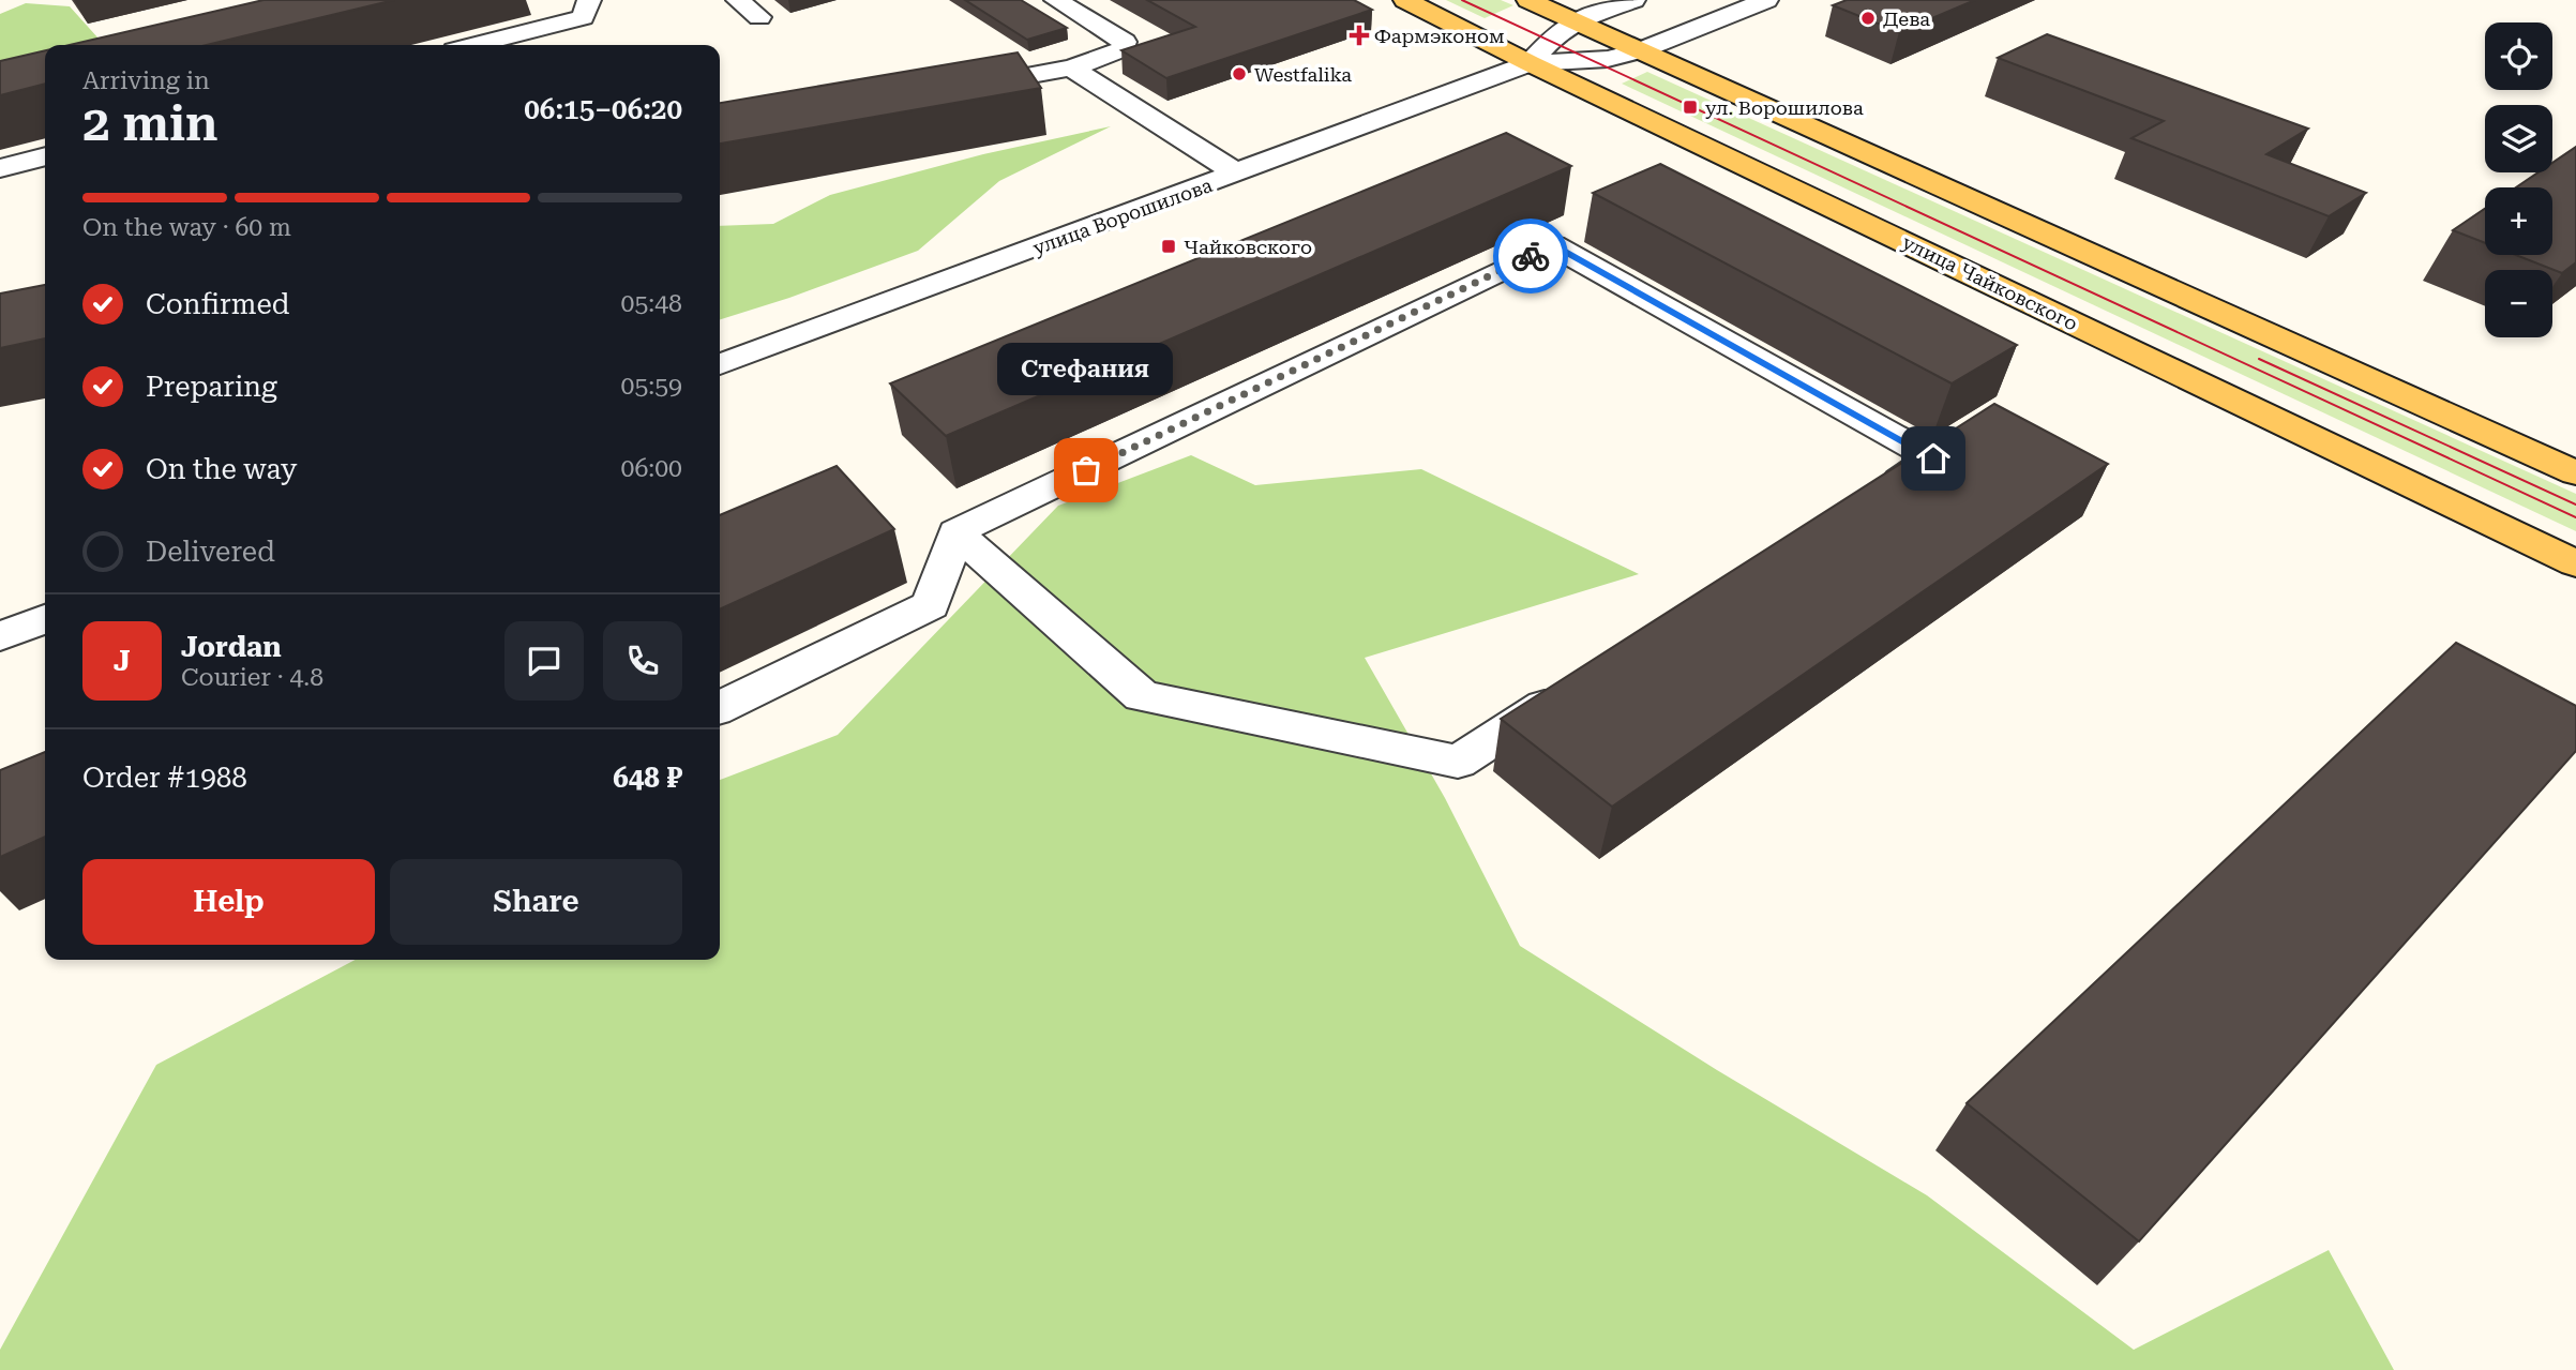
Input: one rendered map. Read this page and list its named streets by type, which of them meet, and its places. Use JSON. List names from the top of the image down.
{
  "streets": {
    "main road": ["улица Чайковского"],
    "street": ["улица Ворошилова"]
  },
  "crossings": [
    ["улица Ворошилова", "улица Чайковского"]
  ],
  "places": {
    "other": ["Дева", "Westfalika", "Стефания"],
    "health": ["Фармэконом"],
    "transit": ["ул. Ворошилова", "Чайковского"]
  },
  "page": {
    "map_buttons": ["+", "−"],
    "heading": ["2 min", "Arriving in", "06:15–06:20"],
    "panel": [
      "Jordan",
      "Courier · 4.8",
      "Order #1988",
      "648 ₽"
    ],
    "bar": "On the way · 60 m",
    "list": [
      ["Confirmed", "05:48"],
      ["Preparing", "05:59"],
      ["On the way", "06:00"],
      "Delivered"
    ],
    "bubble": "Стефания",
    "round": "J",
    "buttons": ["Help", "Share"]
  }
}
